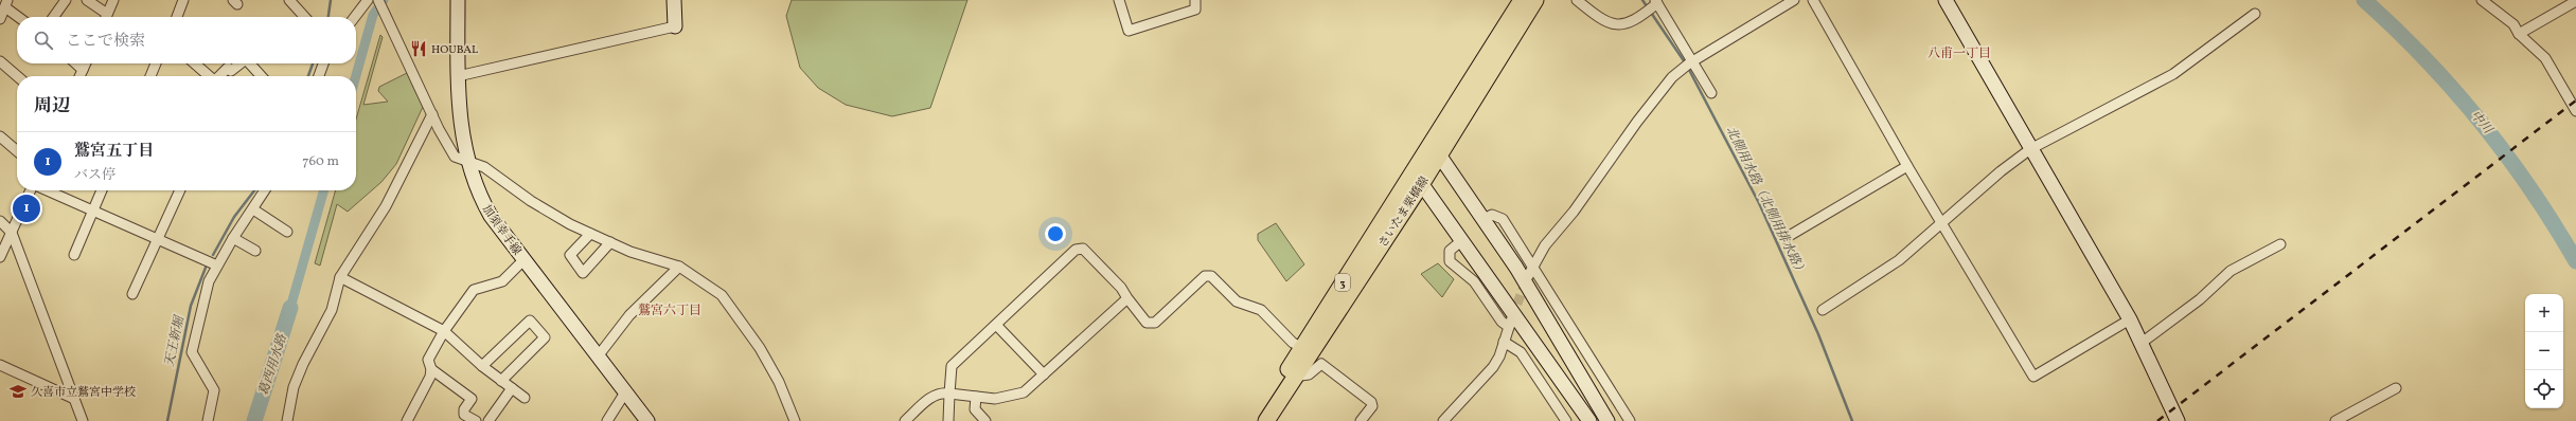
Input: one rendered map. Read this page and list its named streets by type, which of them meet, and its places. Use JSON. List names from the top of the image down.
{
  "streets": {
    "main road": ["さいたま栗橋線", "加須幸手線", "3"]
  },
  "districts": ["八甫一丁目", "鷲宮六丁目"],
  "water": [
    "中川",
    "北側用水路（北側用排水路）",
    "天王新堀",
    "葛西用水路"
  ],
  "places": {
    "restaurant": ["HOUBAL"],
    "school or university": ["久喜市立鷲宮中学校"]
  },
  "page": {
    "search": "ここで検索",
    "heading": "周辺",
    "list": [
      {
        "mark": "1",
        "name": "鷲宮五丁目",
        "note": "バス停",
        "value": "760 m"
      }
    ],
    "pins": "1",
    "map_buttons": ["+", "−"]
  }
}
